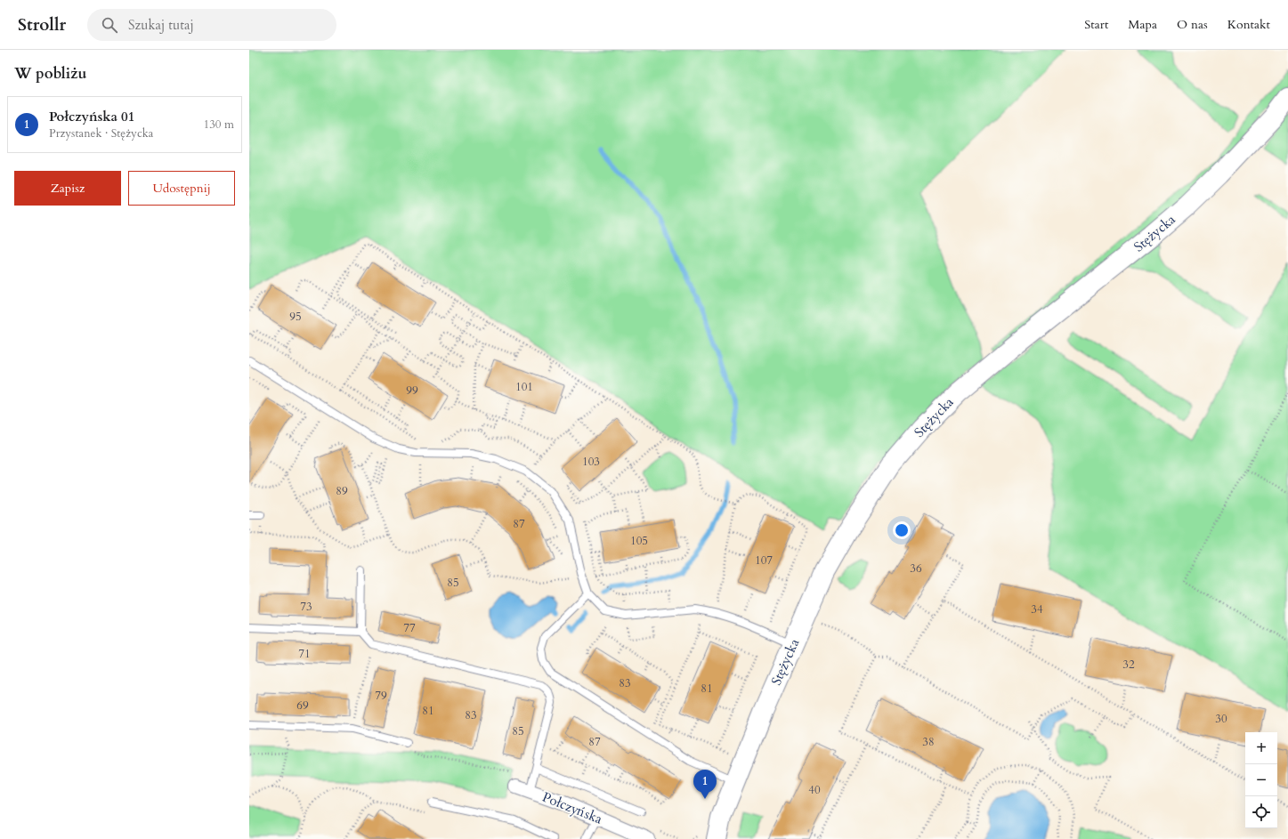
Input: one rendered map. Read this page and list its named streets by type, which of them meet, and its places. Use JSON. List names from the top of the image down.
{
  "streets": {
    "street": ["Stężycka", "Połczyńska"]
  },
  "house_numbers": [
    "95",
    "101",
    "99",
    "103",
    "89",
    "87",
    "105",
    "107",
    "36",
    "85",
    "73",
    "34",
    "77",
    "71",
    "32",
    "83",
    "81",
    "79",
    "69",
    "81",
    "83",
    "30",
    "85",
    "87",
    "38",
    "40"
  ],
  "page": {
    "header": "Strollr",
    "search": "Szukaj tutaj",
    "nav": [
      "Start",
      "Mapa",
      "O nas",
      "Kontakt"
    ],
    "heading": "W pobliżu",
    "list": [
      {
        "mark": "1",
        "name": "Połczyńska 01",
        "note": "Przystanek · Stężycka",
        "value": "130 m"
      }
    ],
    "buttons": ["Zapisz", "Udostępnij"],
    "map_buttons": ["+", "−"],
    "pins": "1"
  }
}
